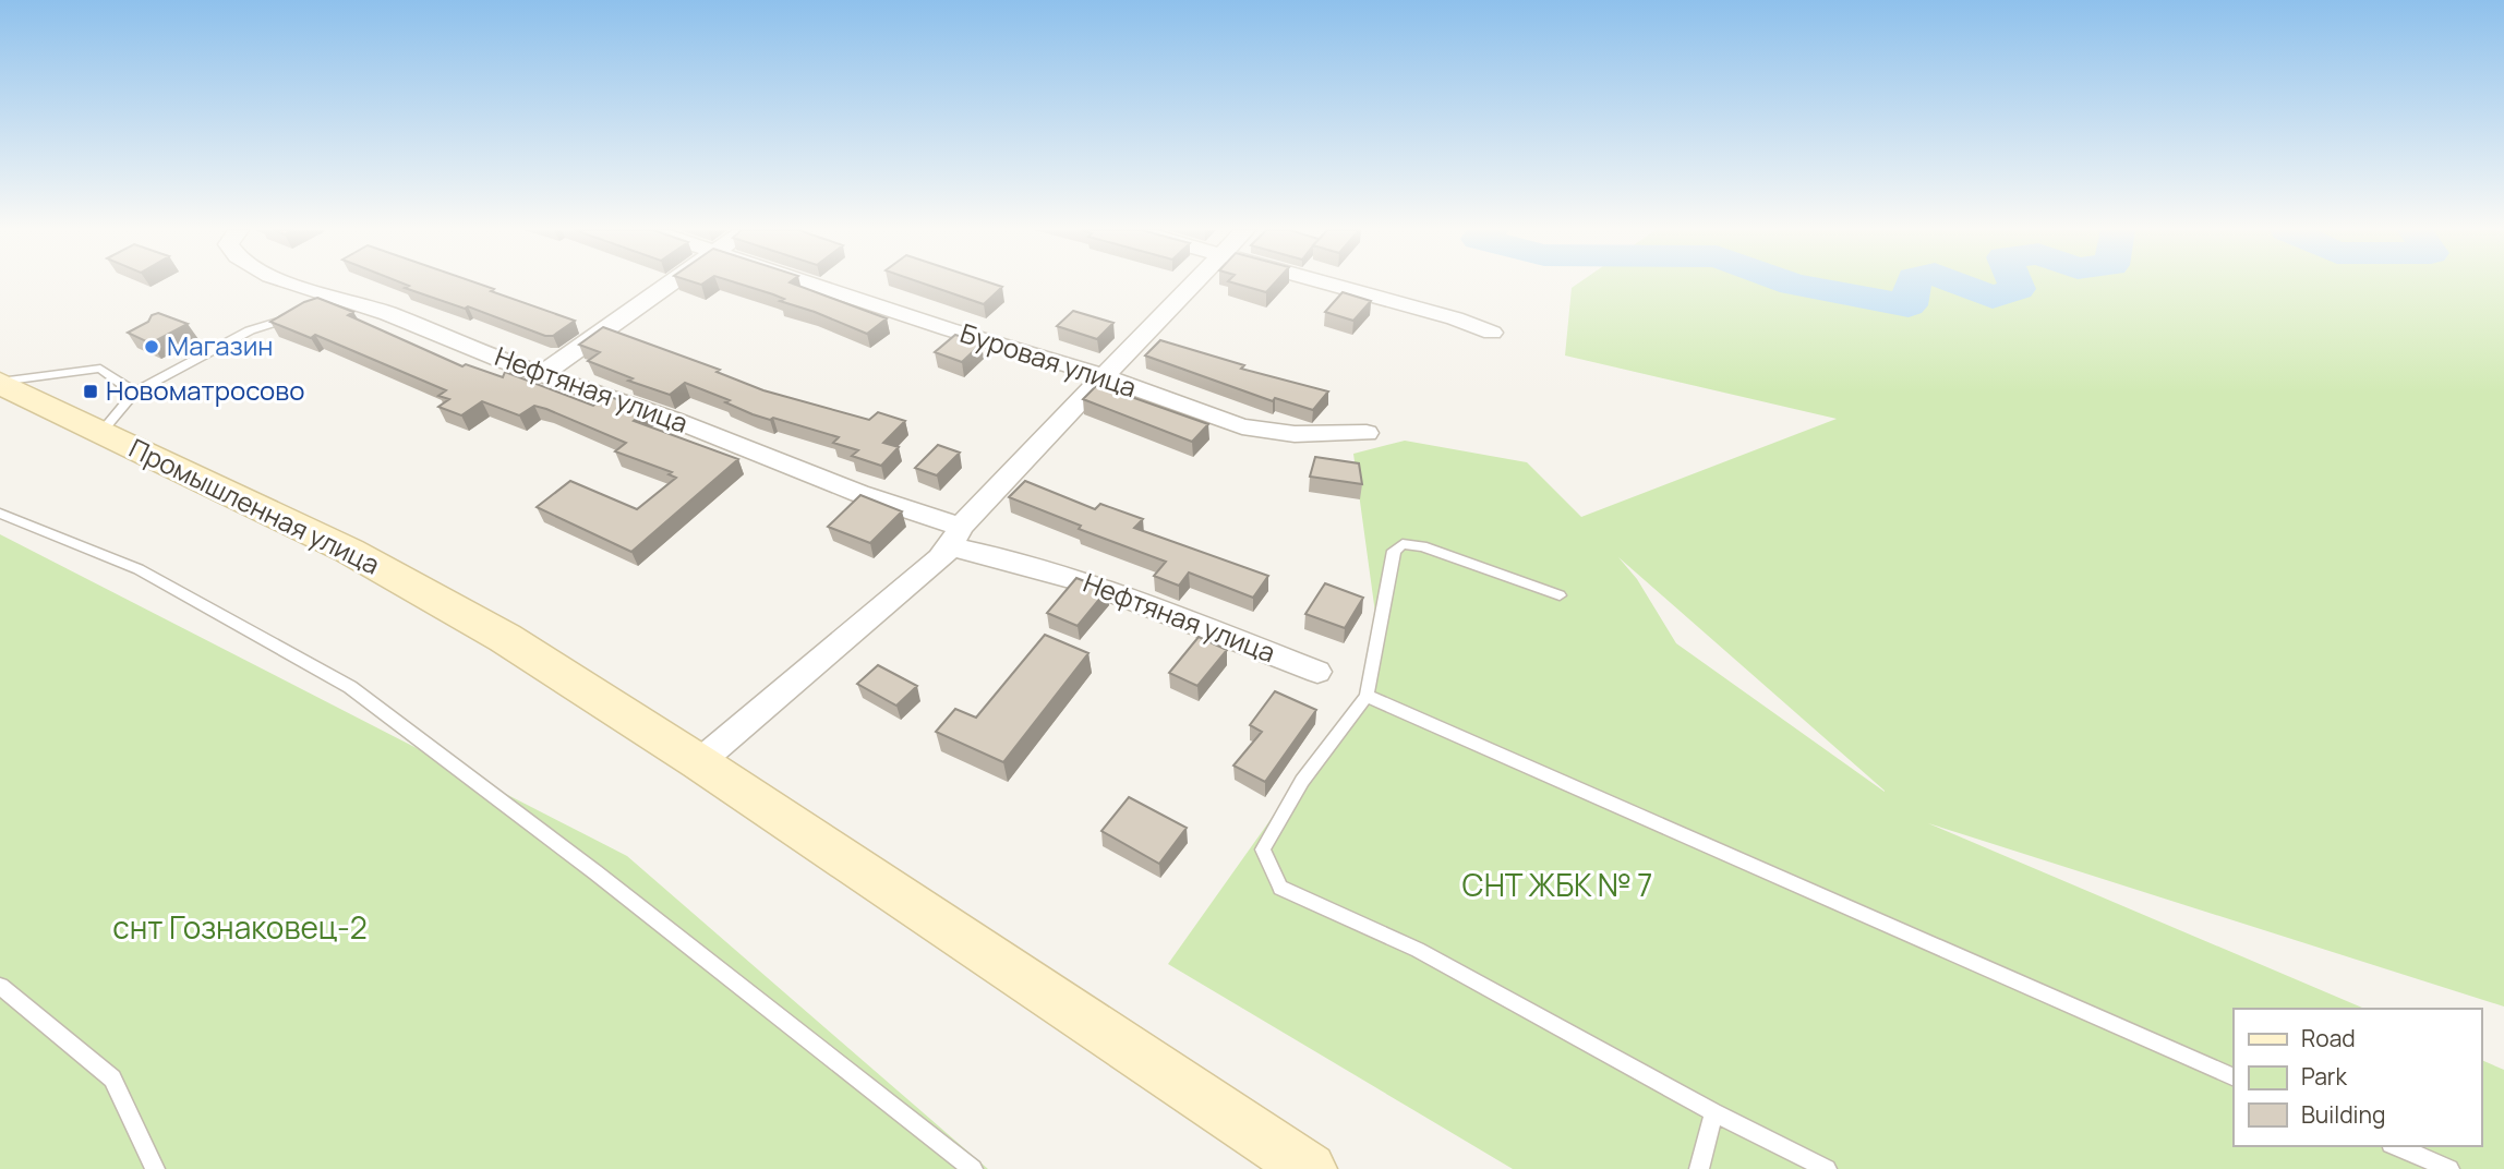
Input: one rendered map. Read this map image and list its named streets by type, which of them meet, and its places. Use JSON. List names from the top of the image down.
{
  "streets": {
    "main road": ["Промышленная улица"],
    "street": ["Буровая улица", "Нефтяная улица"]
  },
  "parks": ["СНТ ЖБК № 7", "снт Гознаковец-2"],
  "places": {
    "other": ["Магазин"],
    "transit": ["Новоматросово"]
  },
  "legend": ["Road", "Park", "Building"]
}
